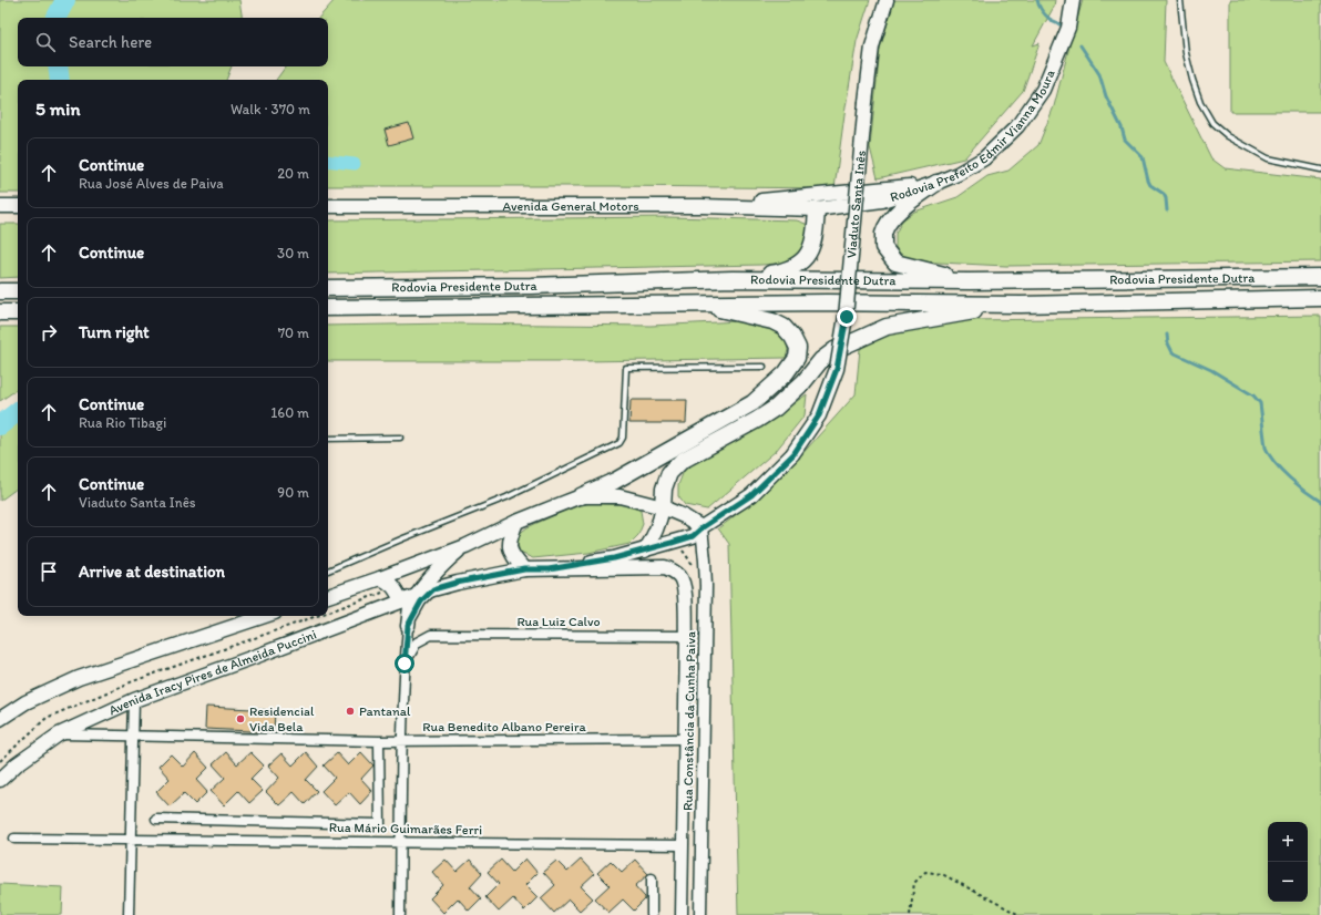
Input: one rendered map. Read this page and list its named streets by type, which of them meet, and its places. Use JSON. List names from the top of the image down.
{
  "streets": {
    "highway": ["Rodovia Presidente Dutra"],
    "main road": [
      "Rodovia Prefeito Edmir Vianna Moura",
      "Viaduto Santa Inês",
      "Avenida General Motors",
      "Avenida Iracy Pires de Almeida Puccini"
    ],
    "street": [
      "Rua Luiz Calvo",
      "Rua Constância da Cunha Paiva",
      "Rua Benedito Albano Pereira",
      "Rua Mário Guimarães Ferri"
    ]
  },
  "crossings": [
    ["Rodovia Prefeito Edmir Vianna Moura", "Avenida General Motors"],
    ["Viaduto Santa Inês", "Avenida Iracy Pires de Almeida Puccini"],
    ["Viaduto Santa Inês", "Rua Constância da Cunha Paiva"],
    ["Rua Luiz Calvo", "Rua Constância da Cunha Paiva"],
    ["Avenida Iracy Pires de Almeida Puccini", "Rua Benedito Albano Pereira"],
    ["Rua Constância da Cunha Paiva", "Rua Benedito Albano Pereira"],
    ["Rua Constância da Cunha Paiva", "Rua Mário Guimarães Ferri"]
  ],
  "places": ["Pantanal", "Residencial Vida Bela"],
  "page": {
    "search": "Search here",
    "heading": ["5 min", "Walk · 370 m"],
    "list": [
      ["Continue", "Rua José Alves de Paiva", "20 m"],
      ["Continue", "30 m"],
      ["Turn right", "70 m"],
      ["Continue", "Rua Rio Tibagi", "160 m"],
      ["Continue", "Viaduto Santa Inês", "90 m"],
      "Arrive at destination"
    ],
    "map_buttons": ["+", "−"]
  }
}
